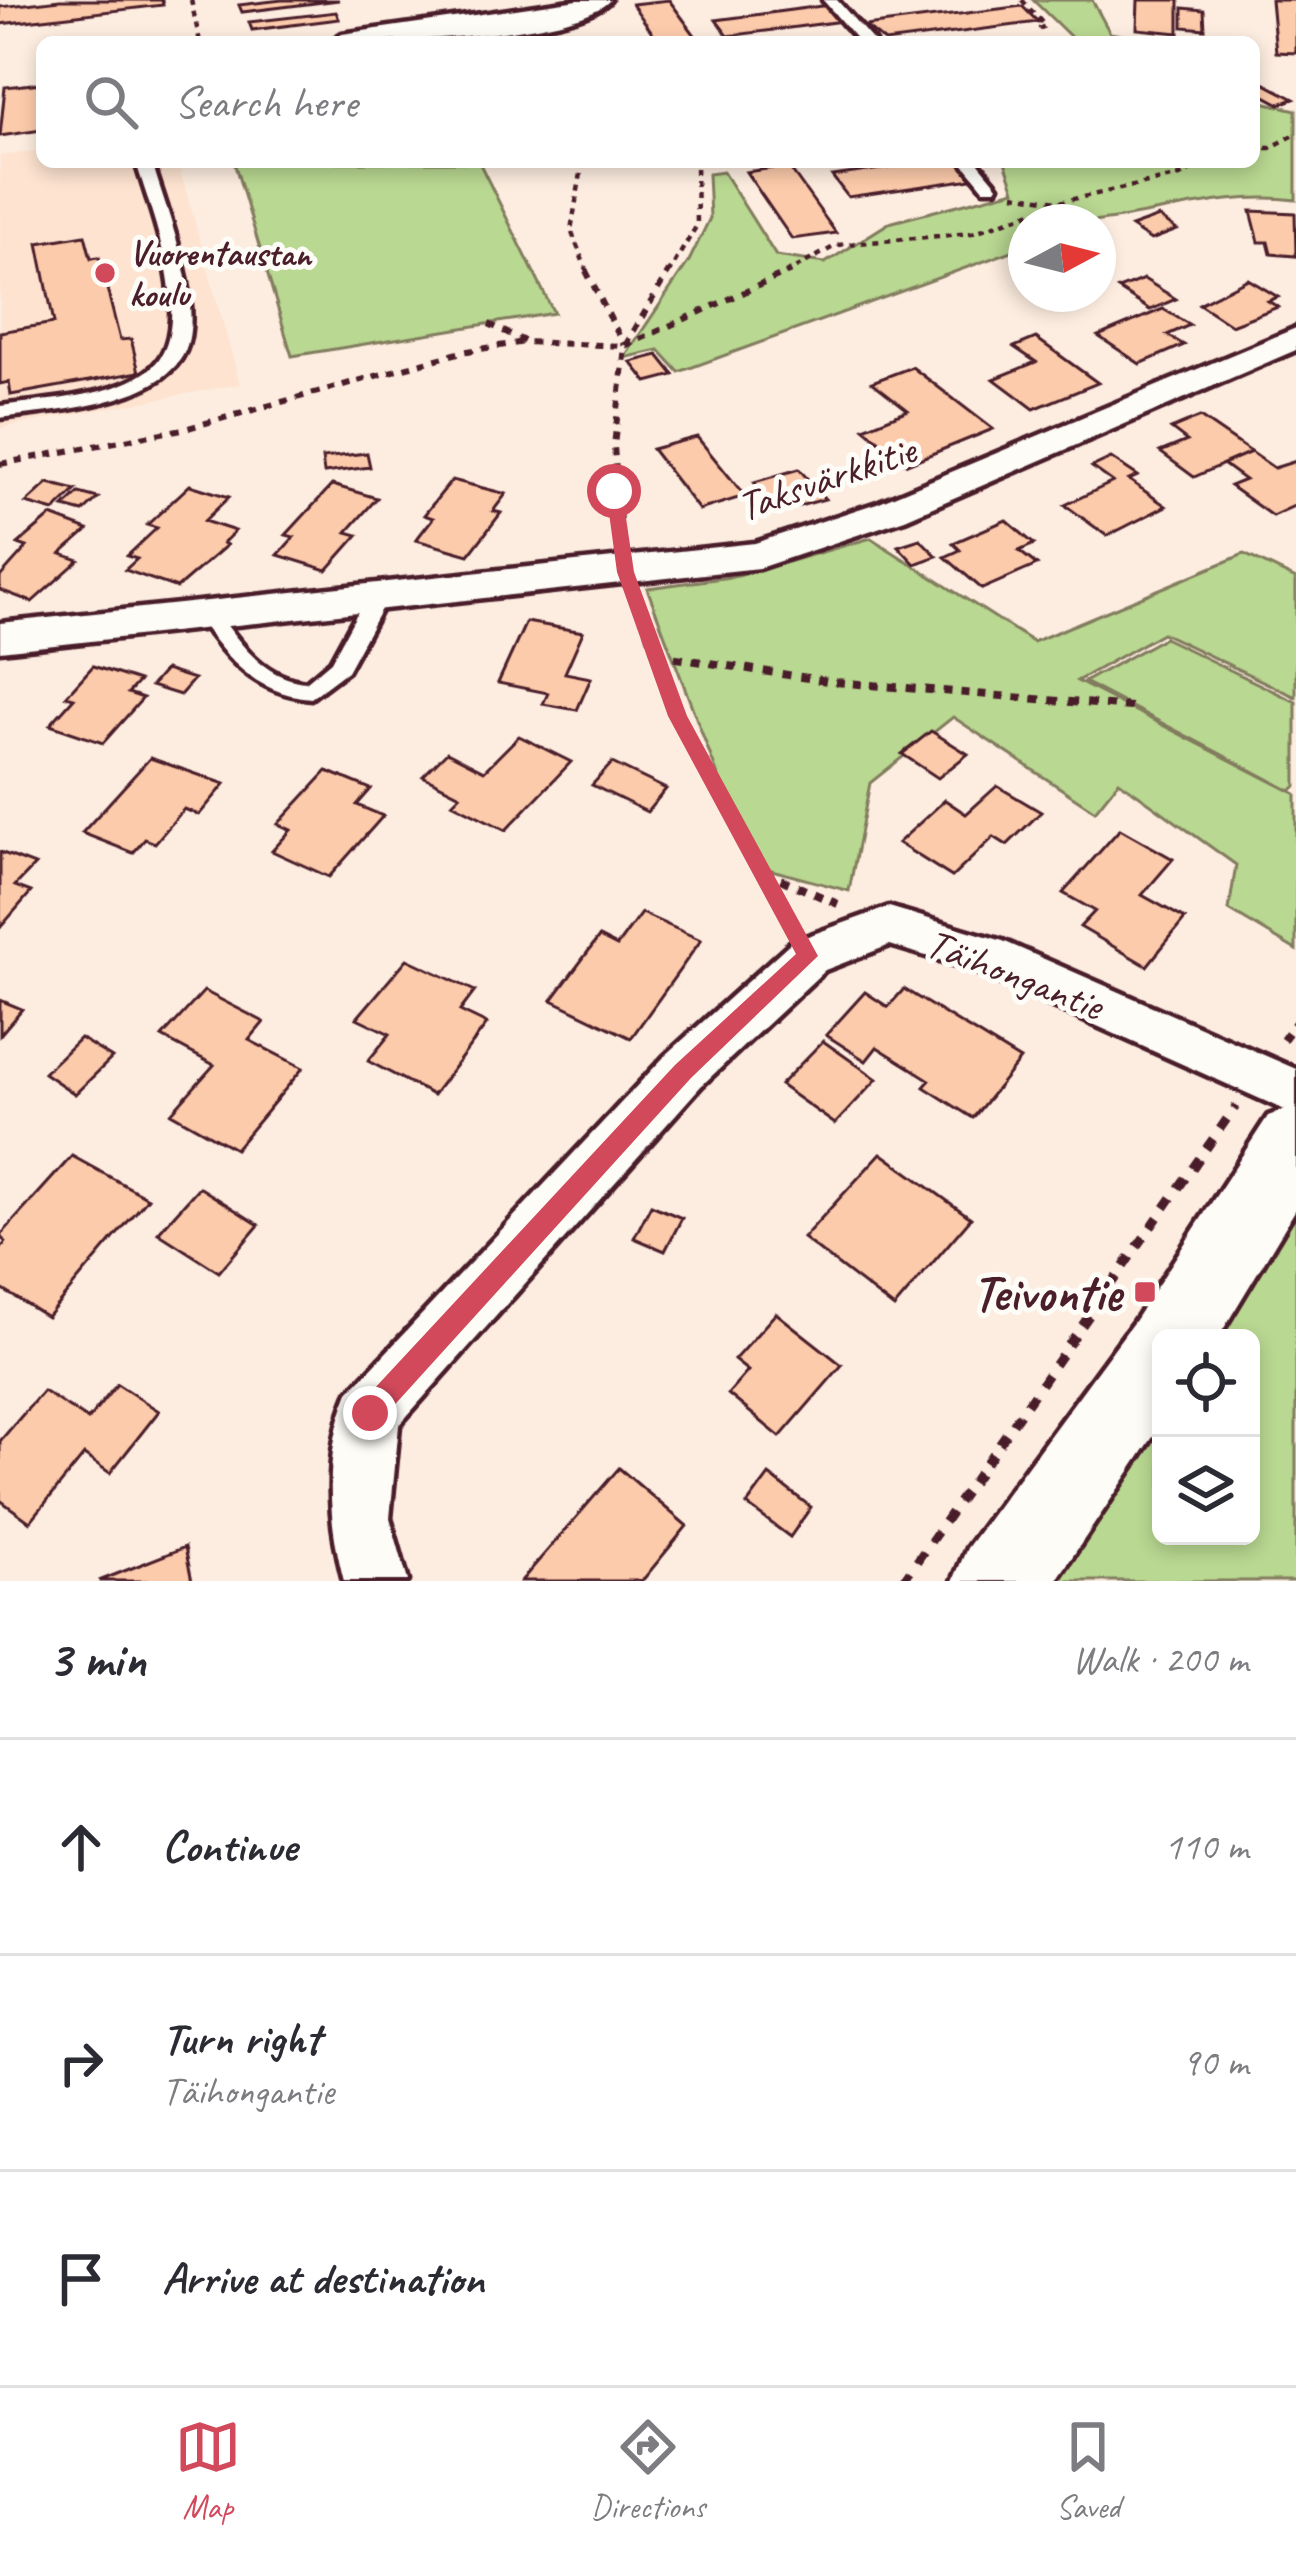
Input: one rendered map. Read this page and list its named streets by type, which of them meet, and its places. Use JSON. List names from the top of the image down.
{
  "streets": {
    "street": ["Taksvärkkitie", "Täihongantie"]
  },
  "places": {
    "other": ["Vuorentaustan koulu"],
    "transit": ["Teivontie"]
  },
  "north": "right",
  "page": {
    "search": "Search here",
    "heading": ["3 min", "Walk · 200 m"],
    "list": [
      ["Continue", "110 m"],
      ["Turn right", "Täihongantie", "90 m"],
      "Arrive at destination"
    ],
    "nav": ["Map", "Directions", "Saved"]
  }
}
